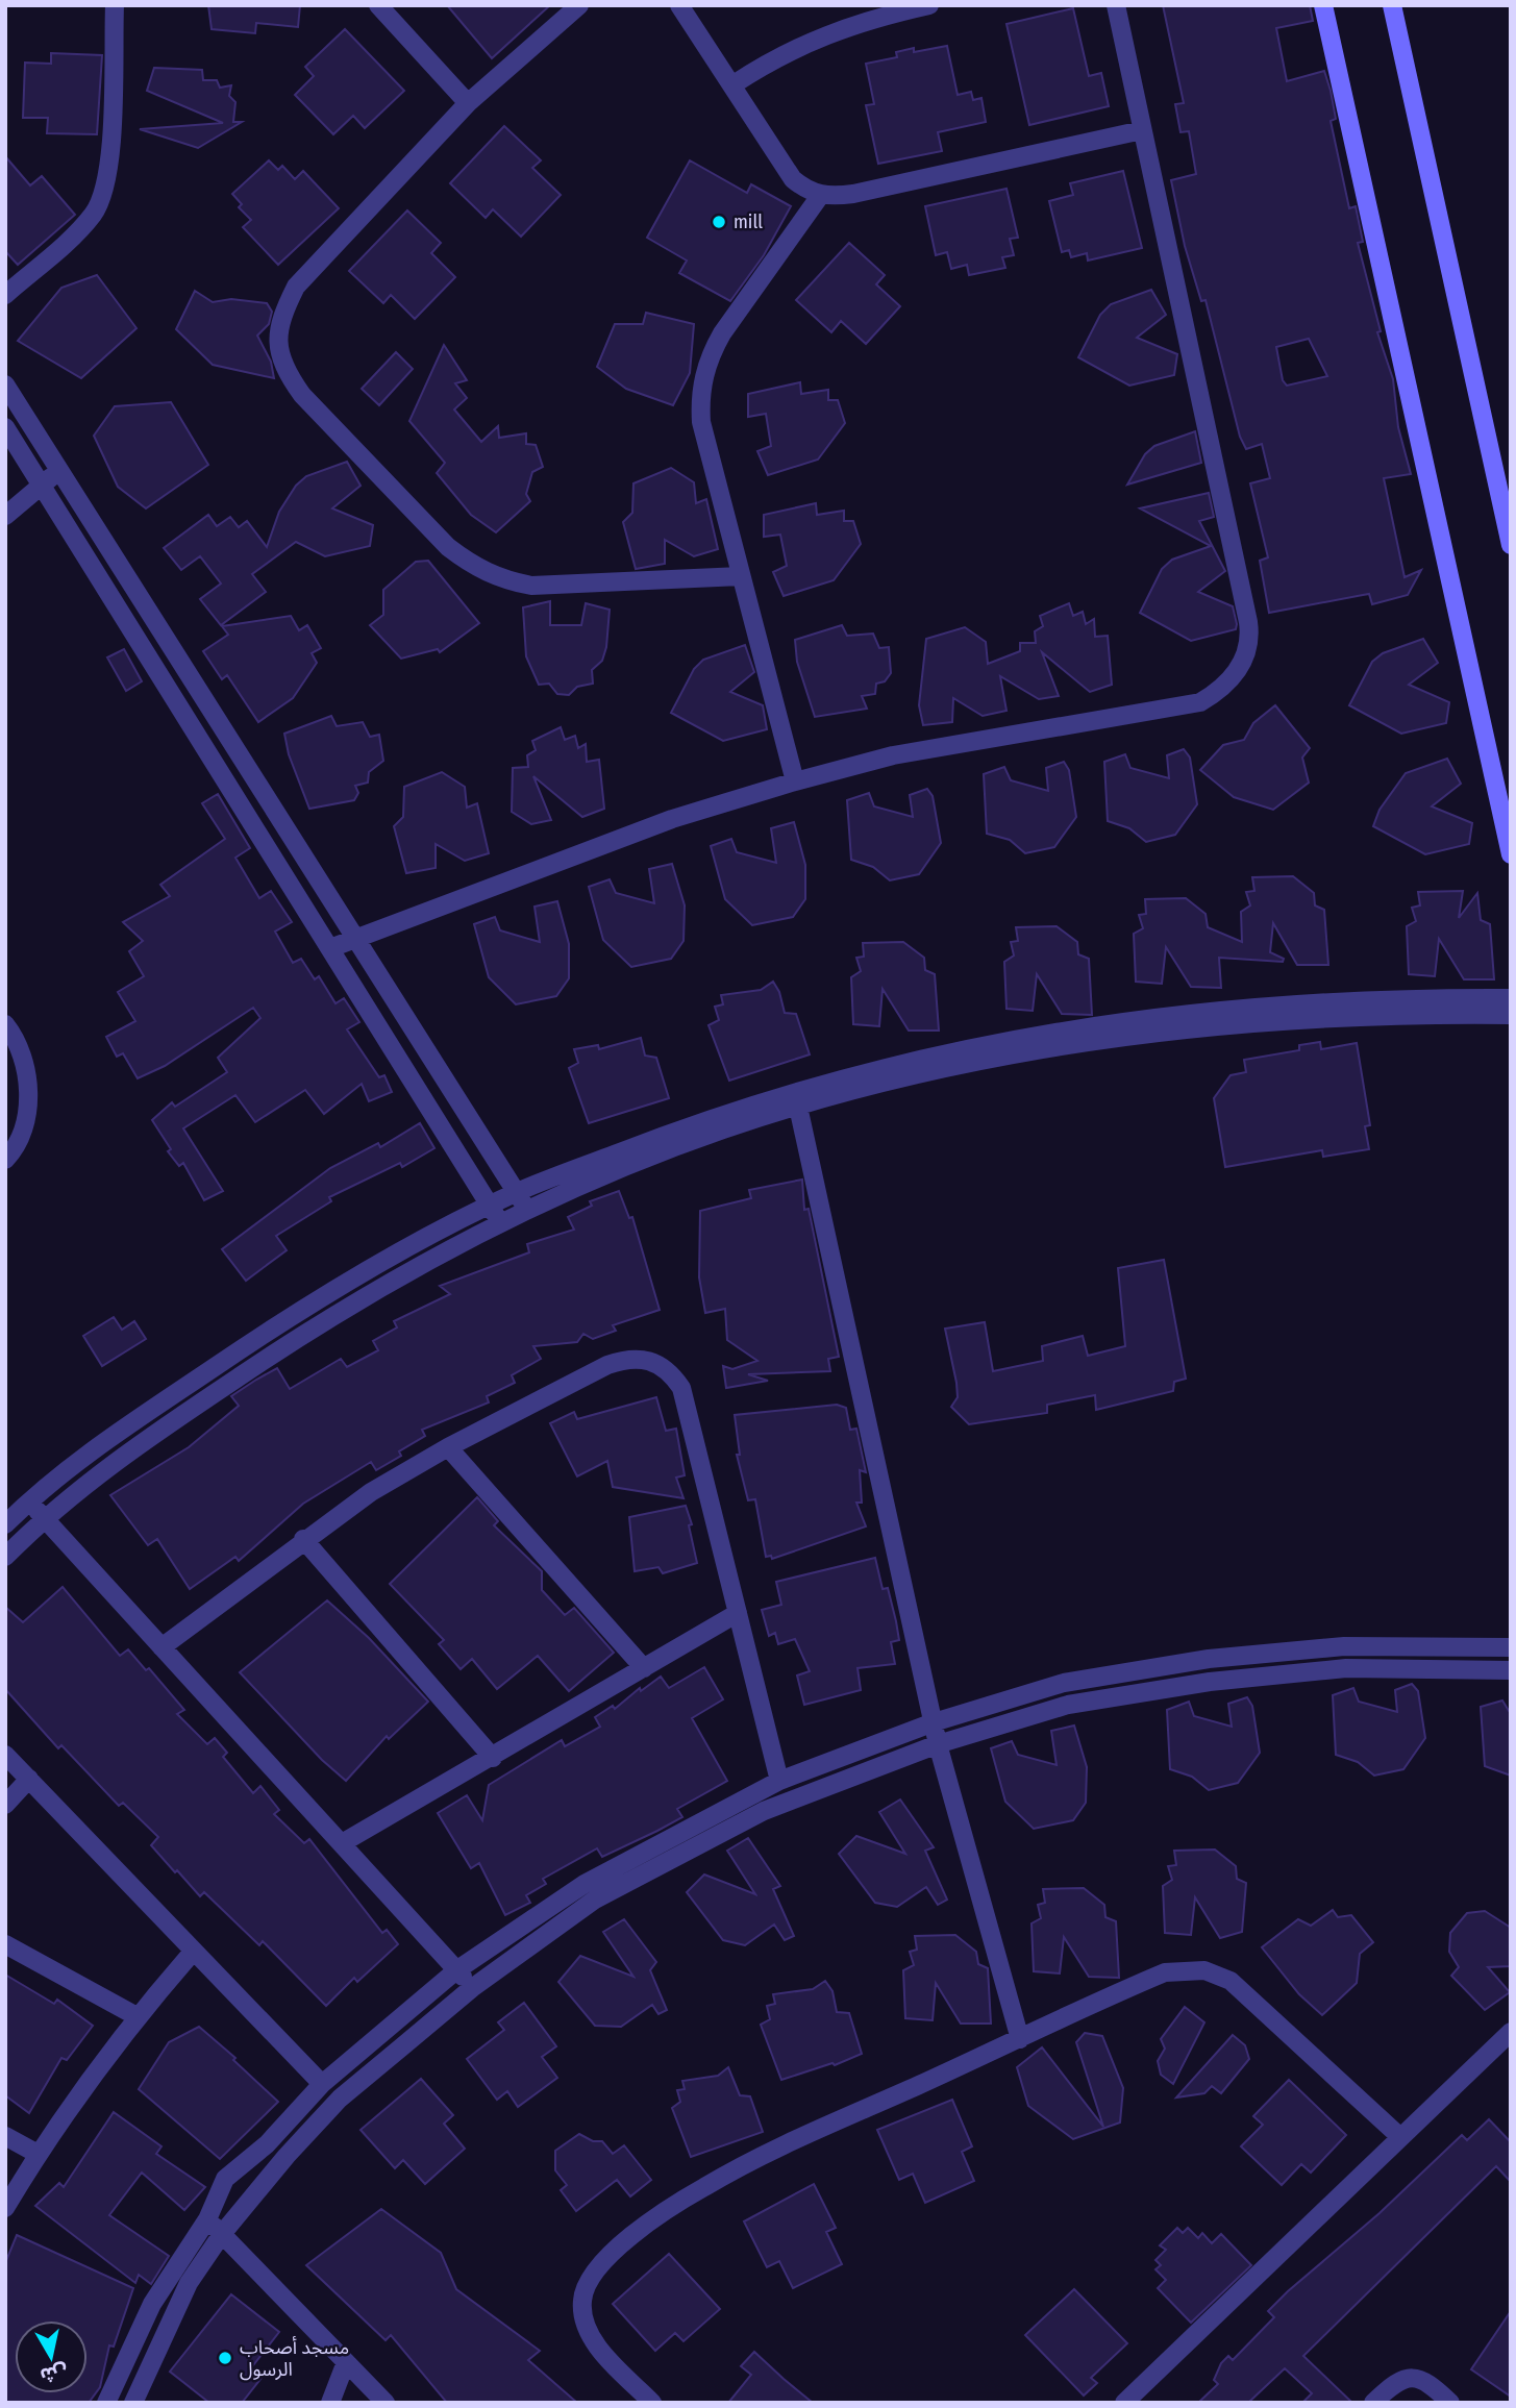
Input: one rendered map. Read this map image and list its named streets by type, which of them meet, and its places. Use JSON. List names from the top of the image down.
{
  "places": ["mill", "مسجد أصحاب الرسول"],
  "north": "bottom"
}
